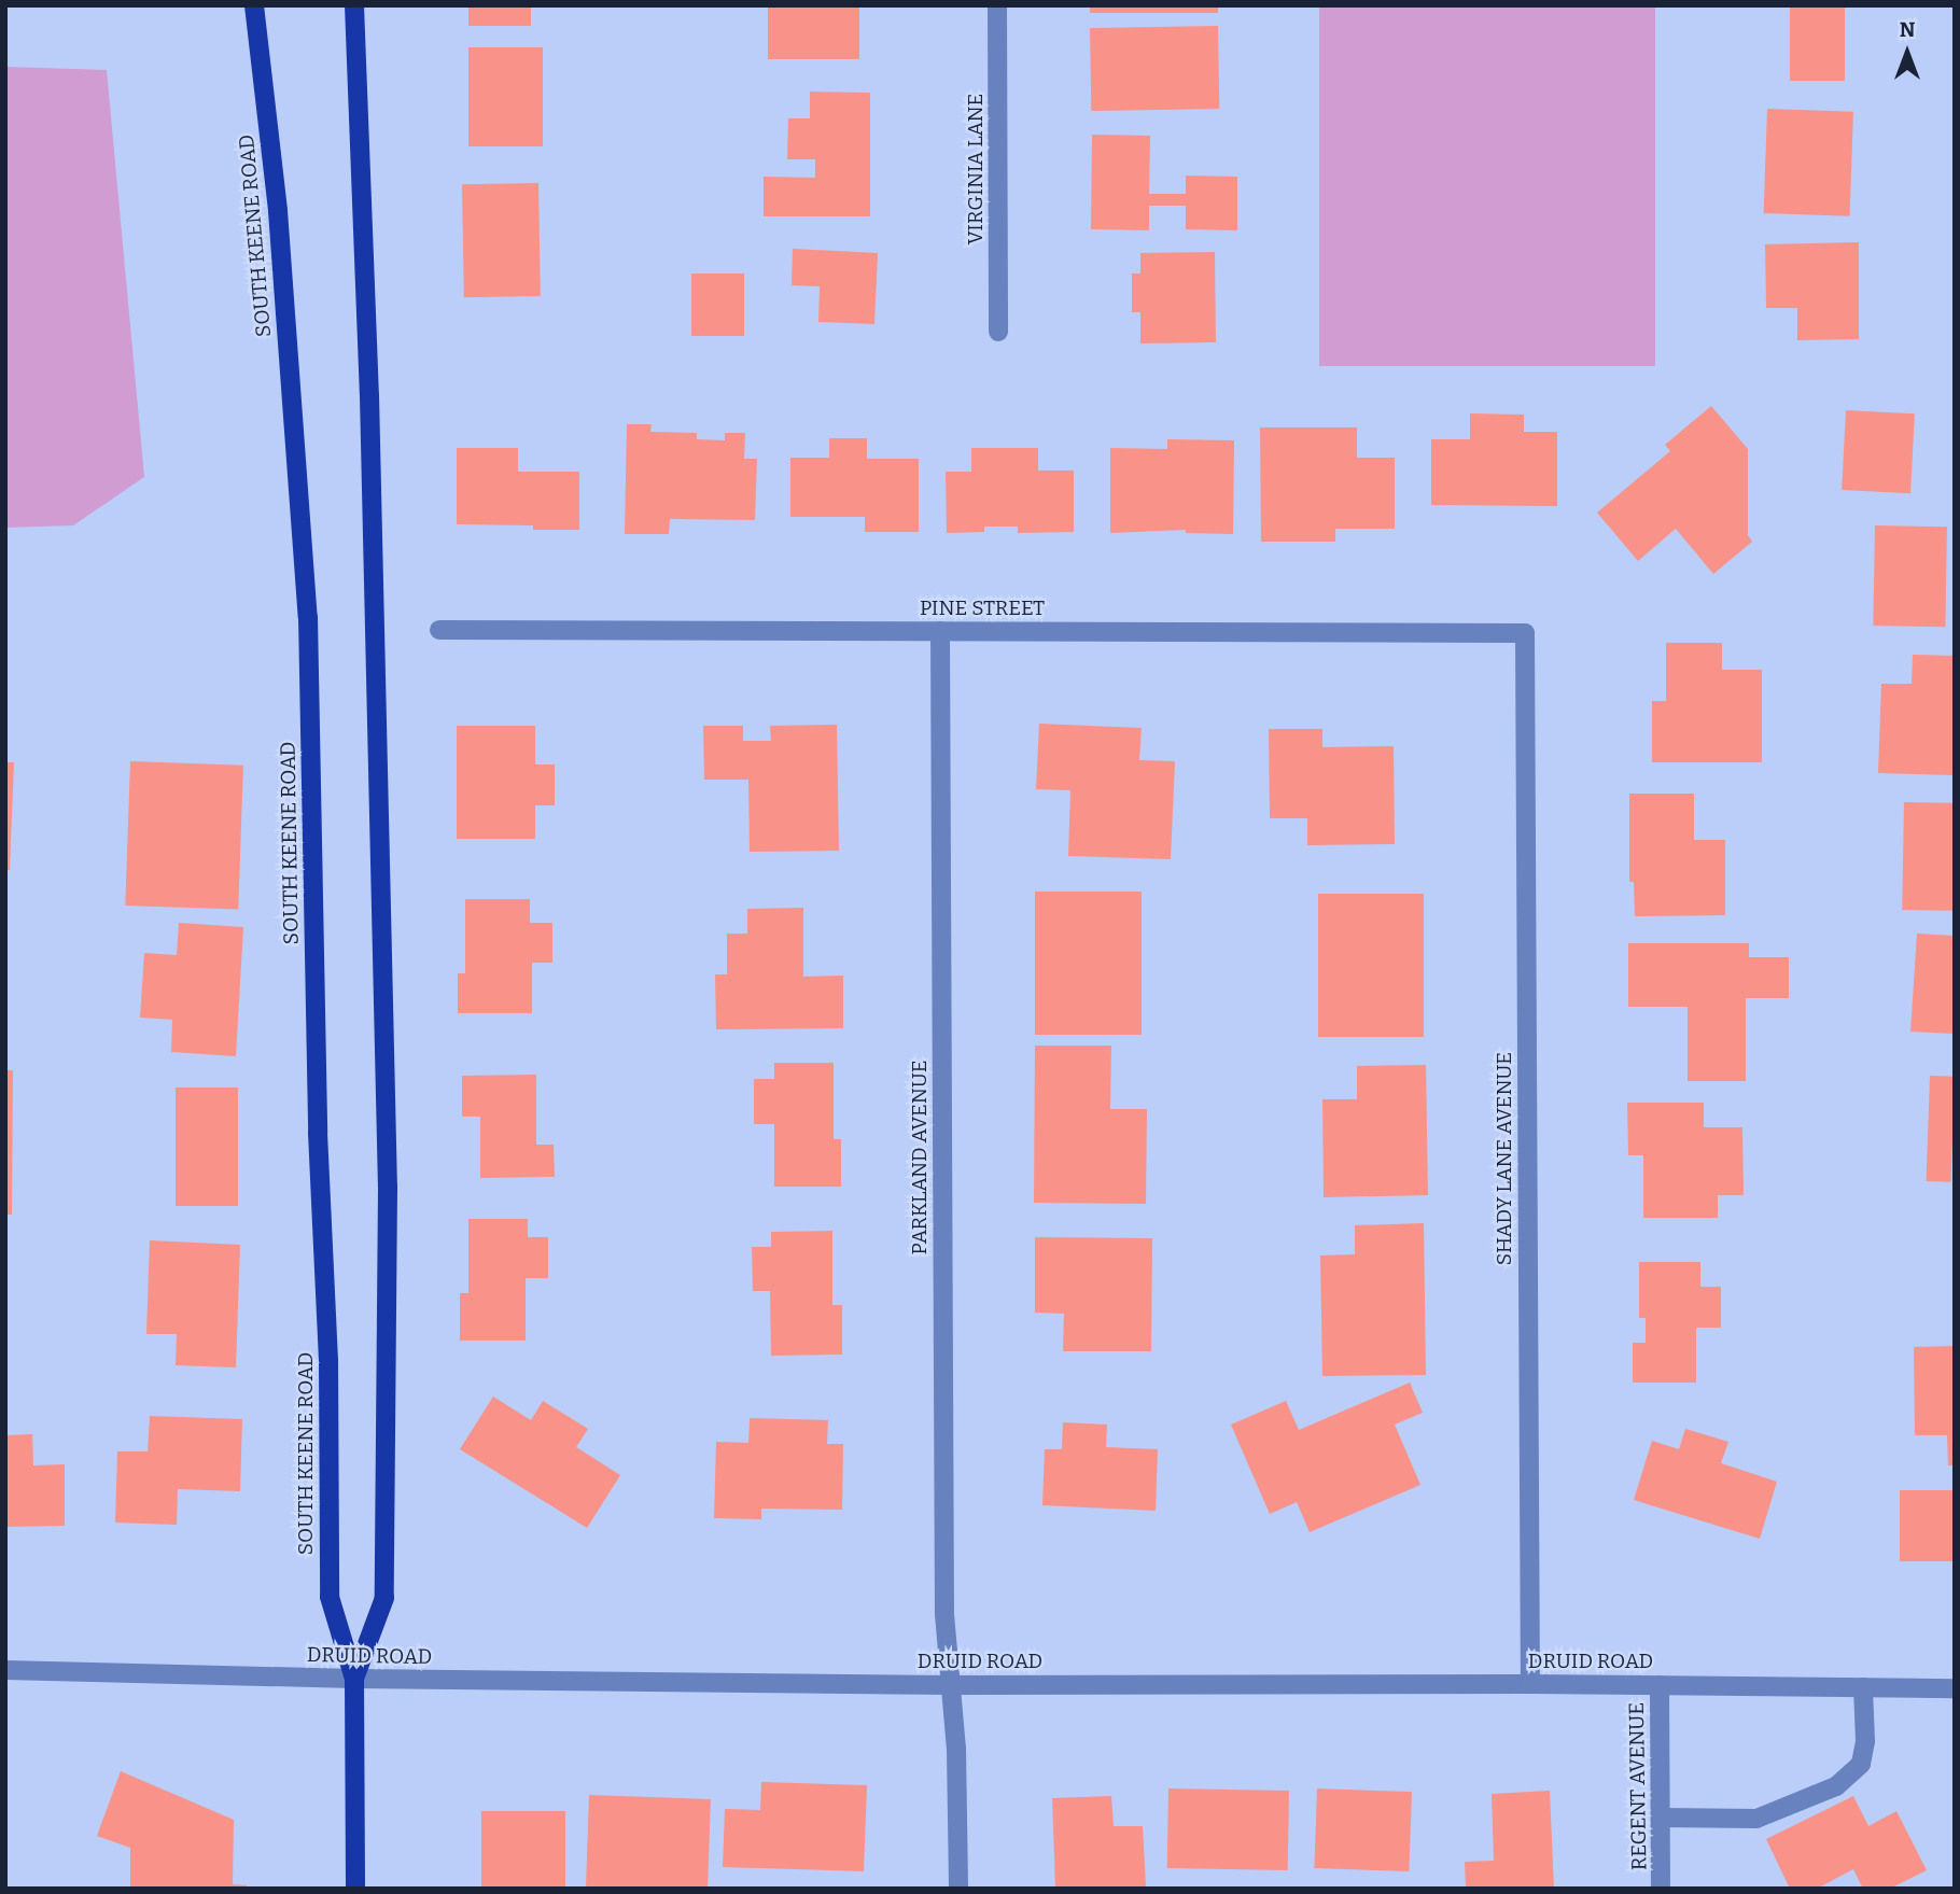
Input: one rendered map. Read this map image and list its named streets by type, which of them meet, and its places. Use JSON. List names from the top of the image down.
{
  "streets": {
    "main road": ["SOUTH KEENE ROAD"],
    "street": [
      "VIRGINIA LANE",
      "PINE STREET",
      "PARKLAND AVENUE",
      "SHADY LANE AVENUE",
      "DRUID ROAD",
      "REGENT AVENUE"
    ]
  },
  "crossings": [
    ["SOUTH KEENE ROAD", "DRUID ROAD"],
    ["PINE STREET", "PARKLAND AVENUE"],
    ["PINE STREET", "SHADY LANE AVENUE"],
    ["PARKLAND AVENUE", "DRUID ROAD"],
    ["SHADY LANE AVENUE", "DRUID ROAD"],
    ["DRUID ROAD", "REGENT AVENUE"]
  ],
  "north": "top"
}
